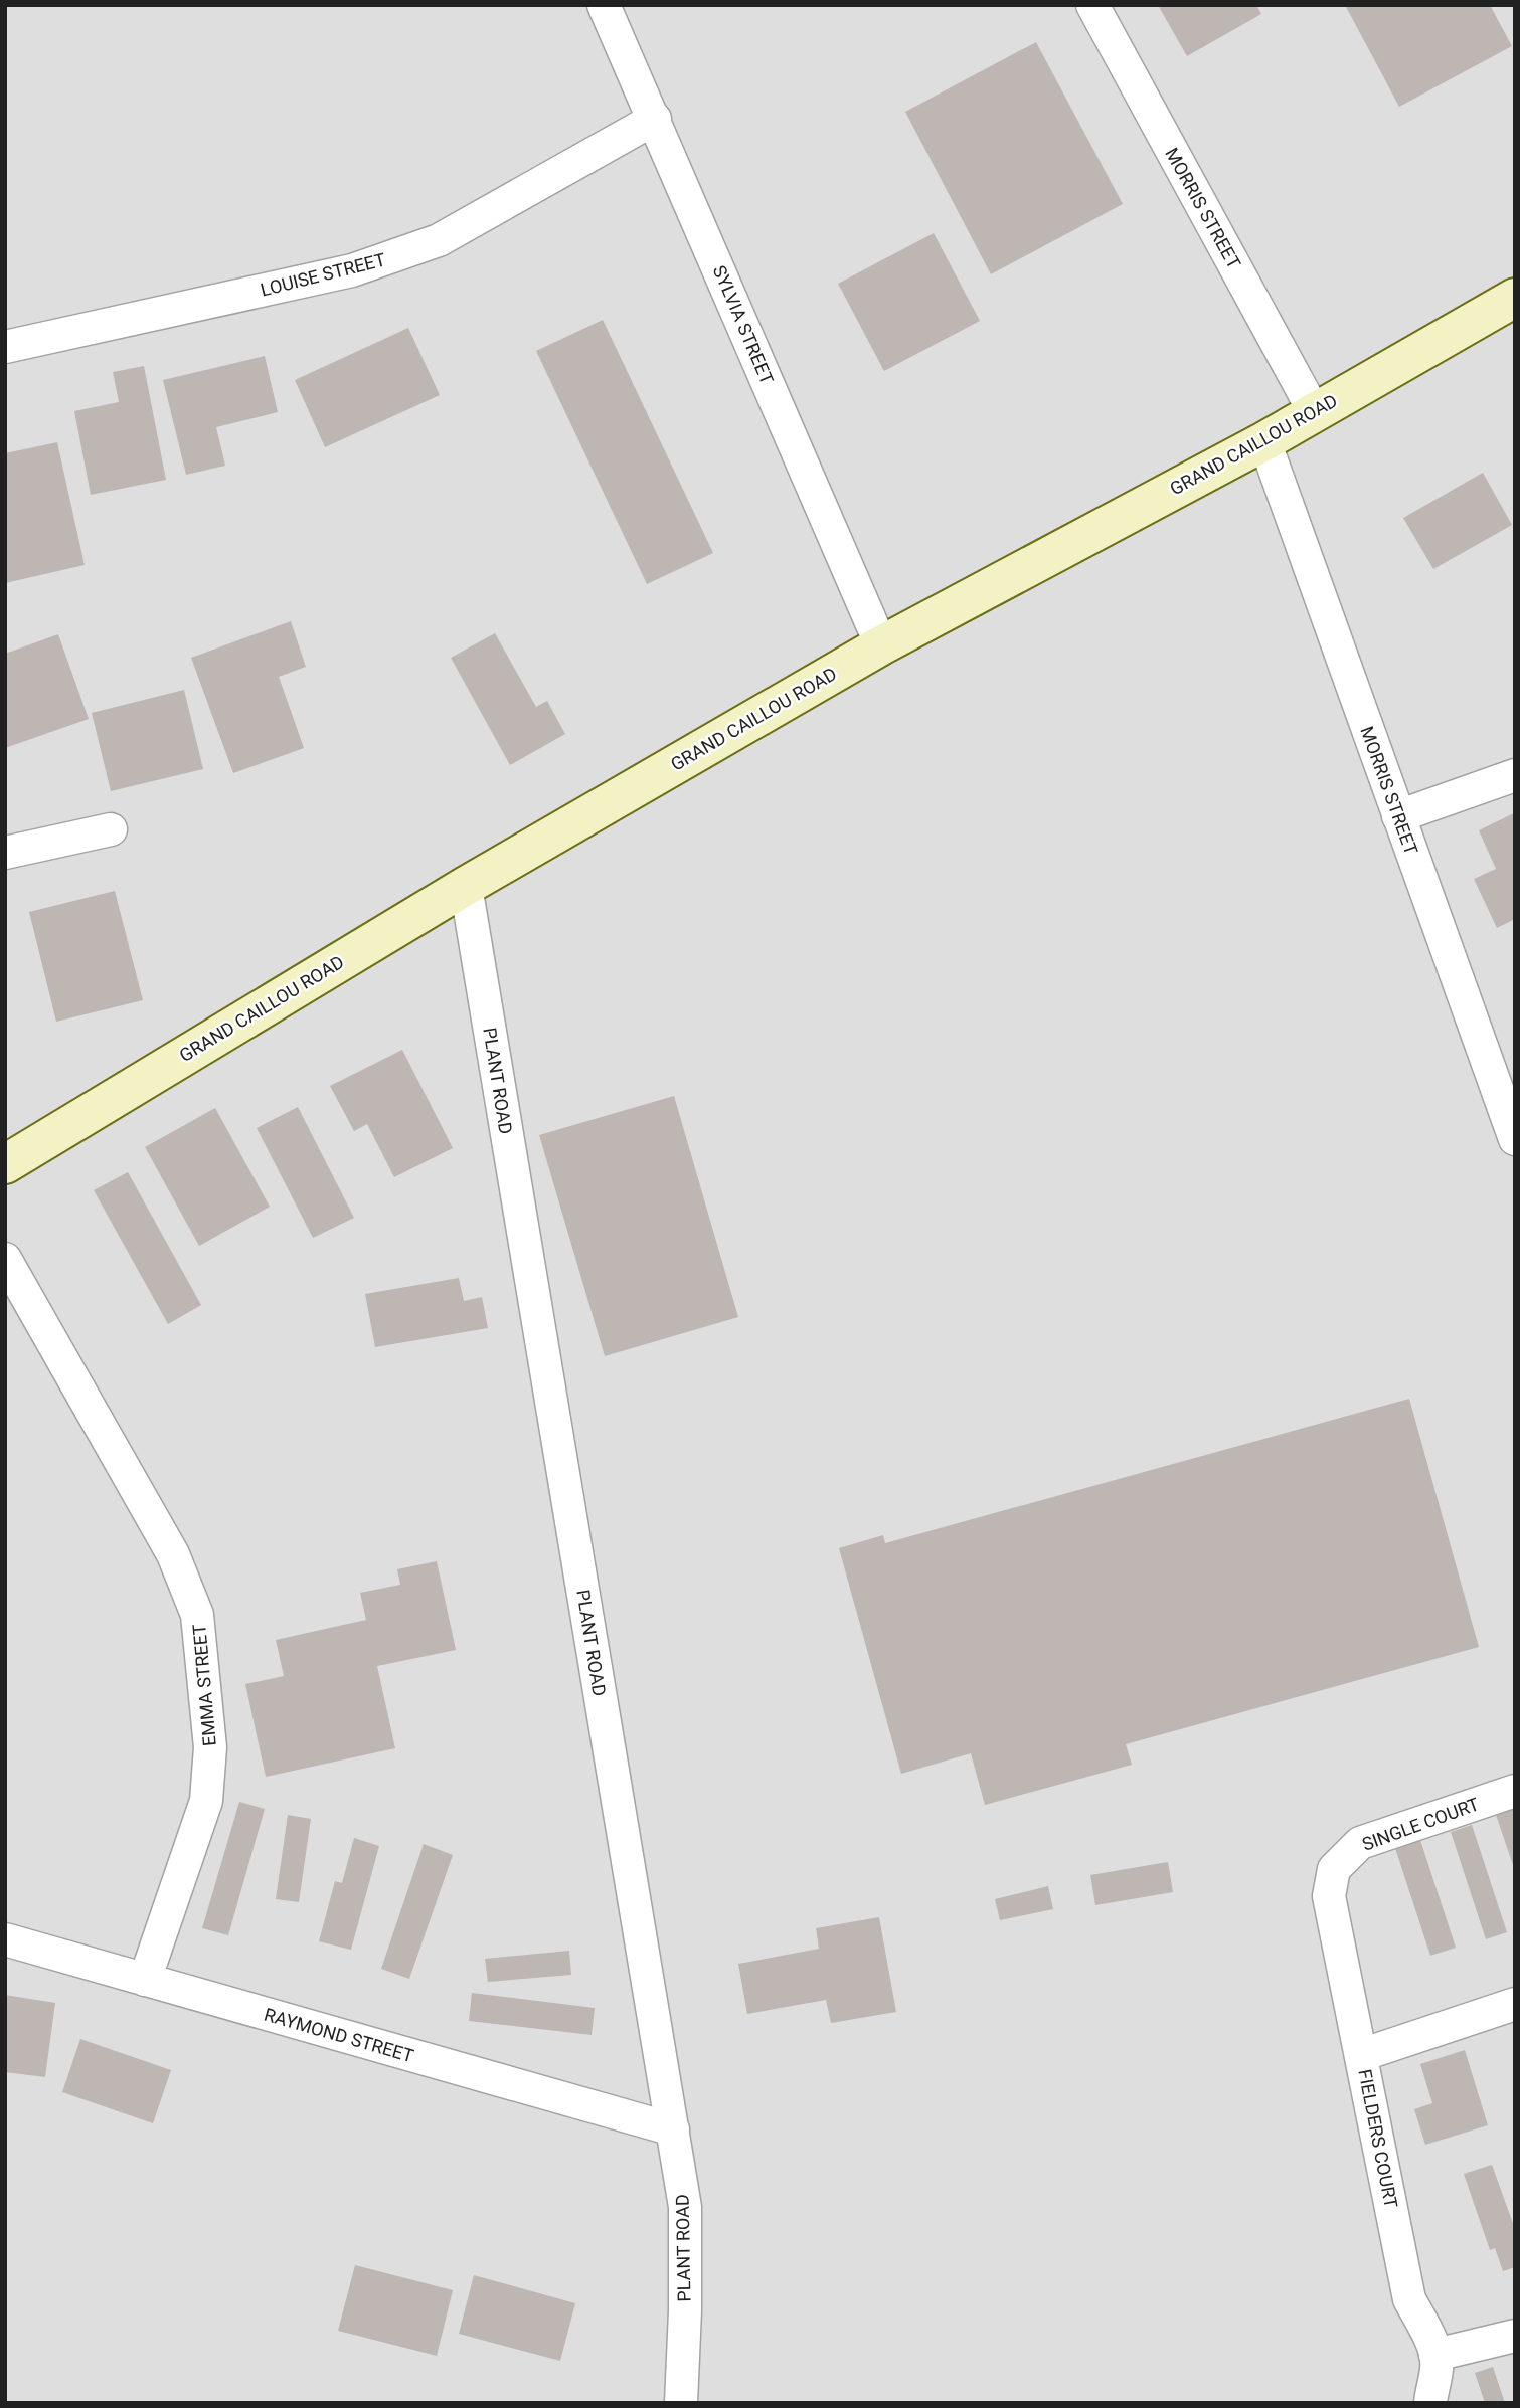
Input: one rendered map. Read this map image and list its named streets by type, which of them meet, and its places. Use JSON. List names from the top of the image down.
{
  "streets": {
    "main road": ["GRAND CAILLOU ROAD"],
    "street": [
      "MORRIS STREET",
      "LOUISE STREET",
      "SYLVIA STREET",
      "PLANT ROAD",
      "EMMA STREET",
      "SINGLE COURT",
      "RAYMOND STREET",
      "FIELDERS COURT"
    ]
  },
  "crossings": [
    ["MORRIS STREET", "GRAND CAILLOU ROAD"],
    ["LOUISE STREET", "SYLVIA STREET"],
    ["SYLVIA STREET", "GRAND CAILLOU ROAD"],
    ["GRAND CAILLOU ROAD", "PLANT ROAD"],
    ["PLANT ROAD", "RAYMOND STREET"],
    ["EMMA STREET", "RAYMOND STREET"],
    ["SINGLE COURT", "FIELDERS COURT"]
  ]
}
